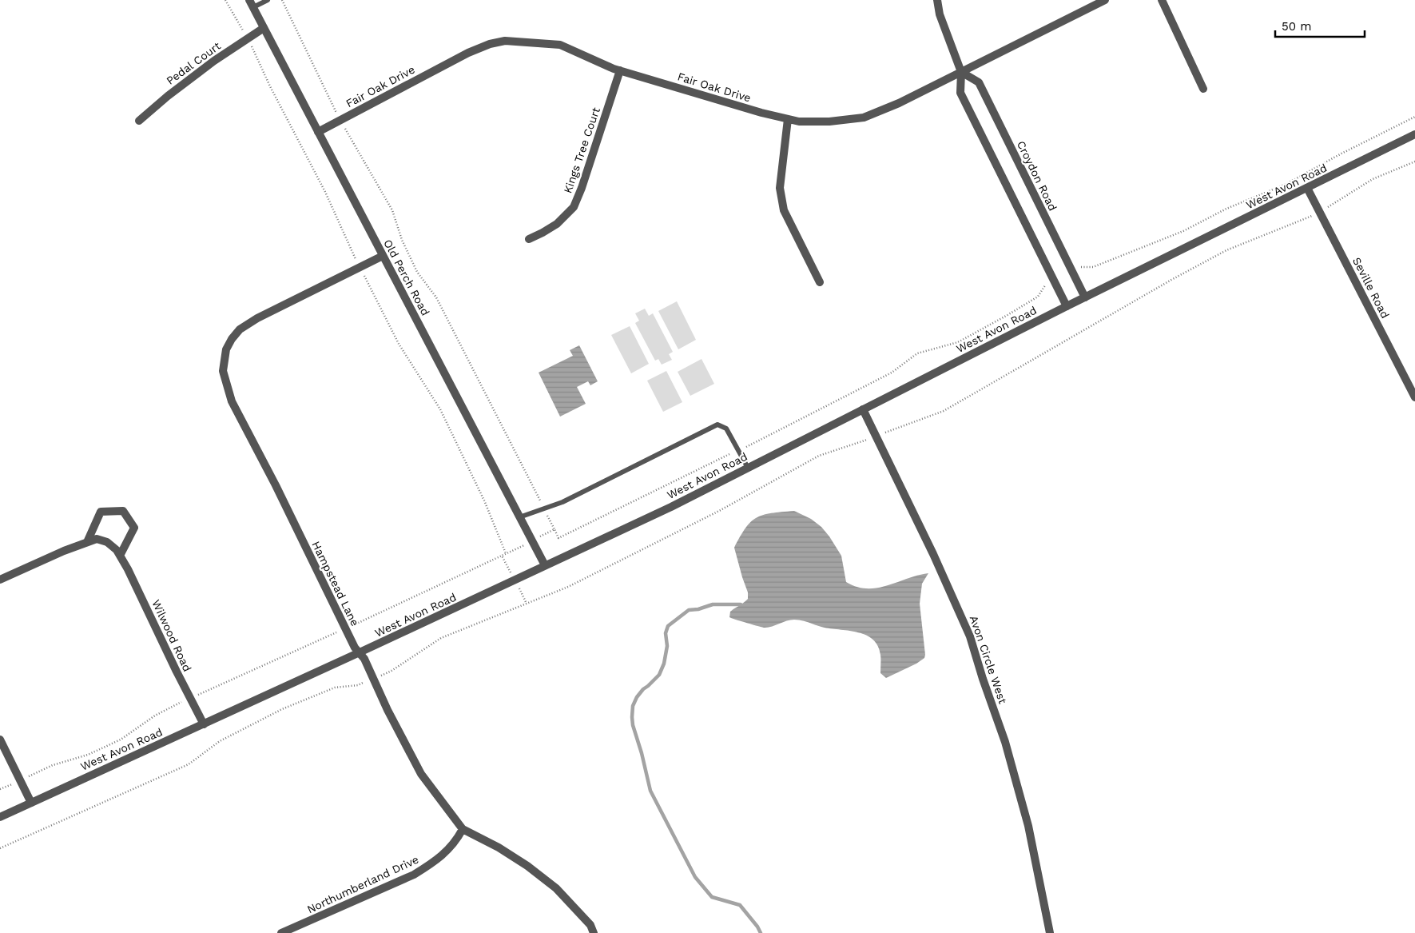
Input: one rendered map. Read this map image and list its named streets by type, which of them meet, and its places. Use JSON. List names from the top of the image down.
{
  "streets": {
    "street": [
      "Pedal Court",
      "Fair Oak Drive",
      "Kings Tree Court",
      "Croydon Road",
      "West Avon Road",
      "Old Perch Road",
      "Seville Road",
      "Hampstead Lane",
      "Wilwood Road",
      "Avon Circle West",
      "Northumberland Drive"
    ]
  },
  "crossings": [
    ["Pedal Court", "Old Perch Road"],
    ["Fair Oak Drive", "Kings Tree Court"],
    ["Fair Oak Drive", "Croydon Road"],
    ["Fair Oak Drive", "Old Perch Road"],
    ["Croydon Road", "West Avon Road"],
    ["West Avon Road", "Old Perch Road"],
    ["West Avon Road", "Seville Road"],
    ["West Avon Road", "Hampstead Lane"],
    ["West Avon Road", "Wilwood Road"],
    ["West Avon Road", "Avon Circle West"],
    ["Old Perch Road", "Hampstead Lane"],
    ["Hampstead Lane", "Northumberland Drive"]
  ],
  "scale_bar": "50 m"
}
